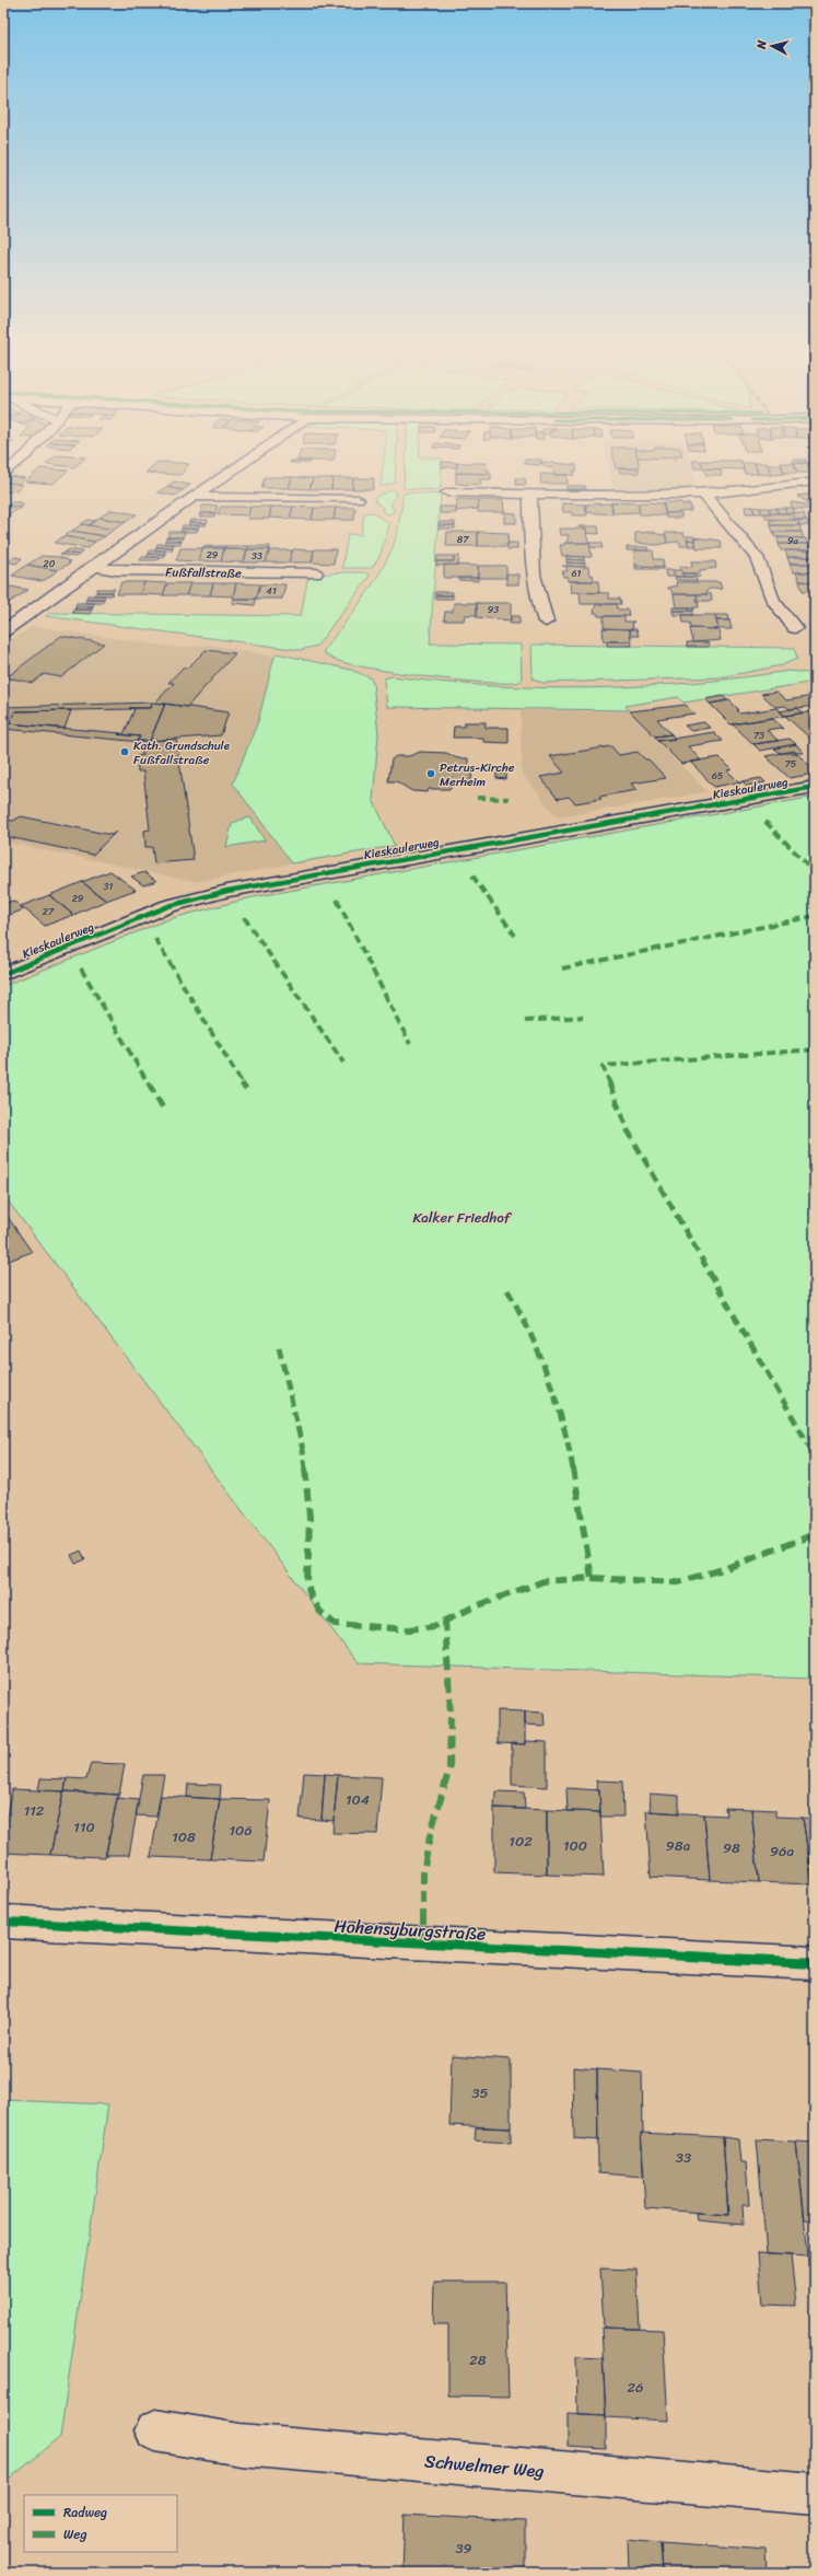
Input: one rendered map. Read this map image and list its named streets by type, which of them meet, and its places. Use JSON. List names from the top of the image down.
{
  "streets": {
    "street": [
      "Fußfallstraße",
      "Kieskaulerweg",
      "Hohensyburgstraße",
      "Schwelmer Weg"
    ]
  },
  "parks": ["Kalker Friedhof"],
  "places": ["Kath. Grundschule Fußfallstraße", "Petrus-Kirche Merheim"],
  "house_numbers": [
    "87",
    "9a",
    "29",
    "33",
    "20",
    "61",
    "41",
    "93",
    "73",
    "75",
    "65",
    "31",
    "29",
    "27",
    "104",
    "112",
    "110",
    "106",
    "108",
    "102",
    "100",
    "98a",
    "98",
    "96a",
    "35",
    "33",
    "28",
    "26",
    "39"
  ],
  "legend": ["Radweg", "Weg"],
  "north": "left"
}
